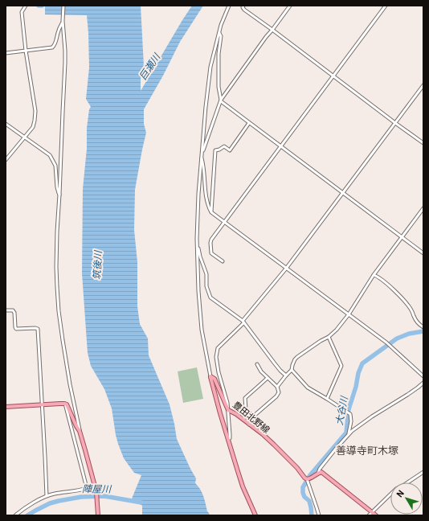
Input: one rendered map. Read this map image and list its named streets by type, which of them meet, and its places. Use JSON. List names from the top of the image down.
{
  "streets": {
    "main road": ["豊田北野線"]
  },
  "districts": ["善導寺町木塚"],
  "water": [
    "巨瀬川",
    "筑後川",
    "大谷川",
    "陣屋川"
  ],
  "north": "top left"
}
